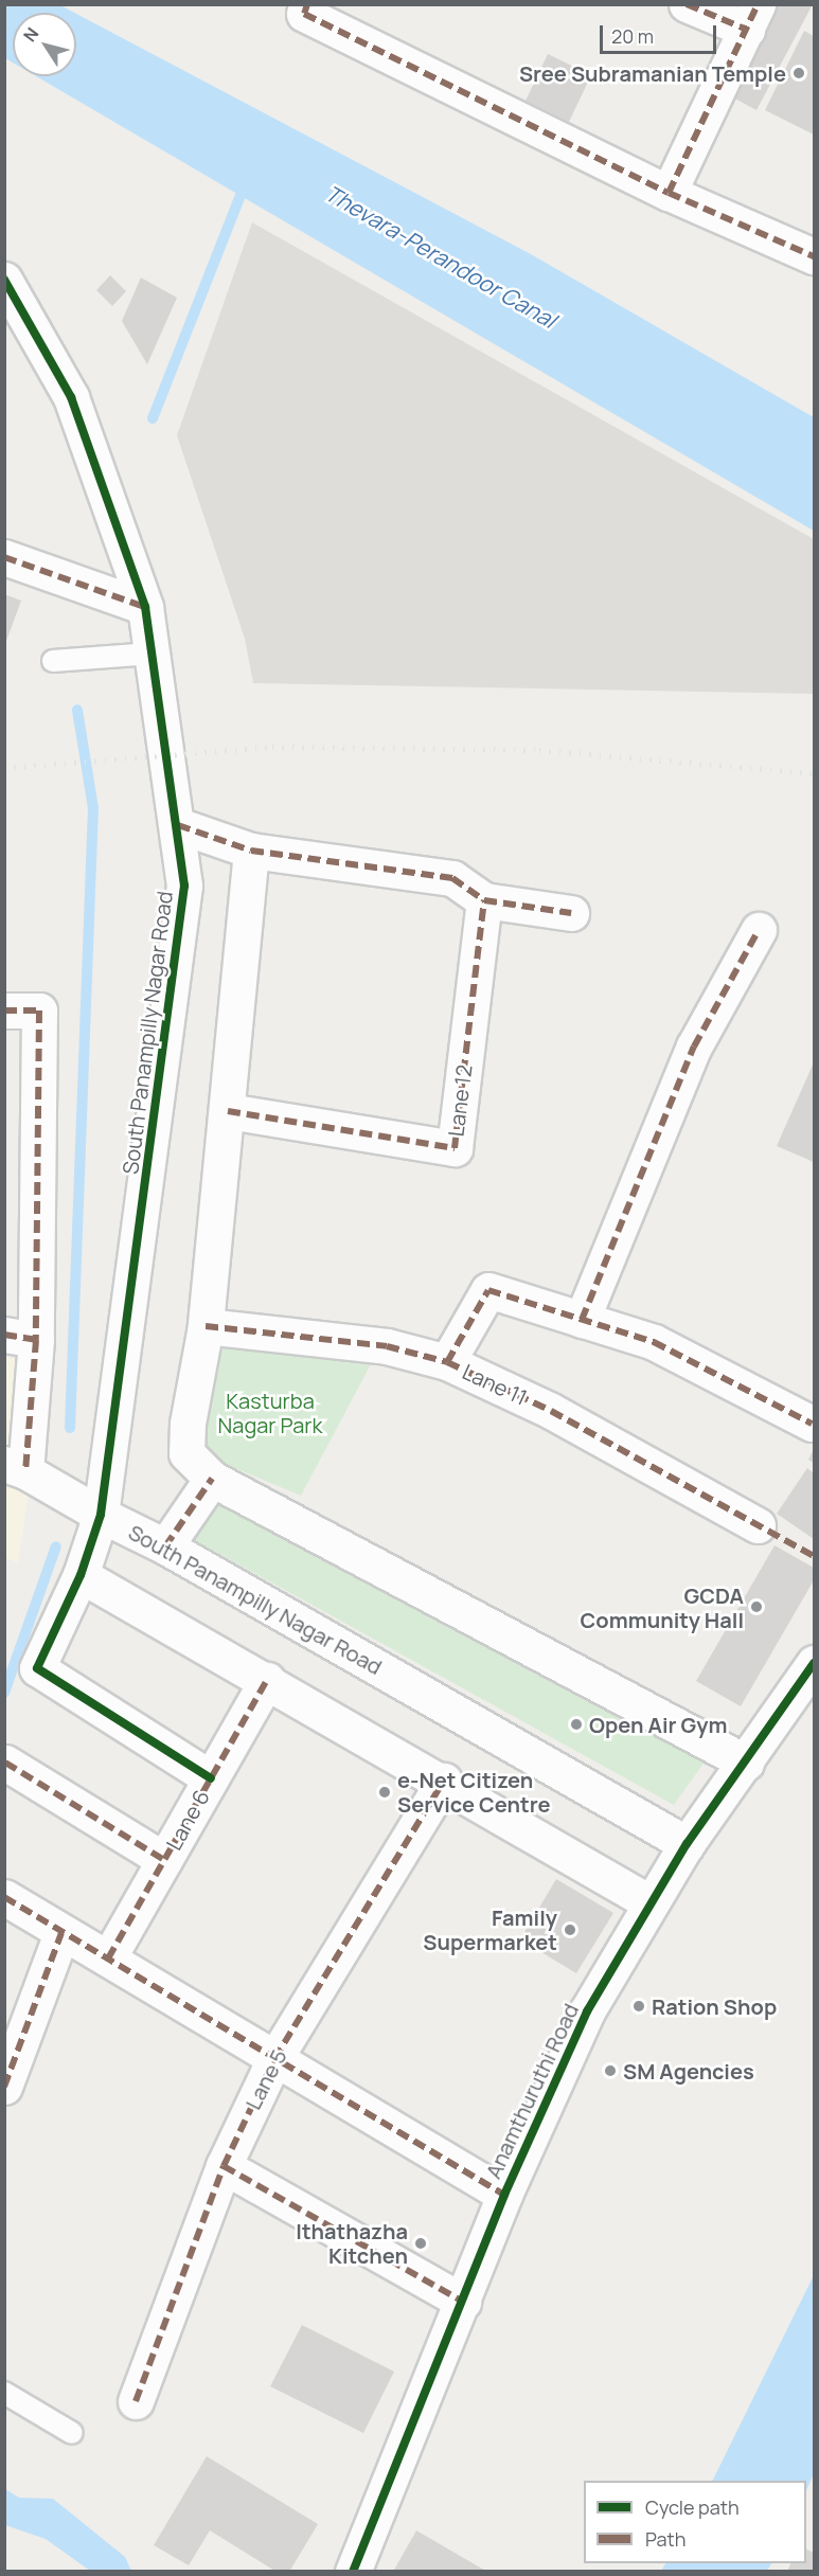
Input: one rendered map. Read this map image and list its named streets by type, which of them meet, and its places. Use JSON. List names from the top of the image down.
{
  "streets": {
    "street": [
      "South Panampilly Nagar Road",
      "Lane 12",
      "Lane 11",
      "Lane 6",
      "Lane 5",
      "Anamthuruthi Road"
    ]
  },
  "crossings": [
    ["South Panampilly Nagar Road", "Anamthuruthi Road"]
  ],
  "water": ["Thevara-Perandoor Canal"],
  "parks": ["Kasturba Nagar Park"],
  "places": [
    "Sree Subramanian Temple",
    "GCDA Community Hall",
    "Open Air Gym",
    "e-Net Citizen Service Centre",
    "Family Supermarket",
    "Ration Shop",
    "SM Agencies",
    "Ithathazha Kitchen"
  ],
  "legend": ["Cycle path", "Path"],
  "scale_bar": "20 m",
  "north": "top left"
}
